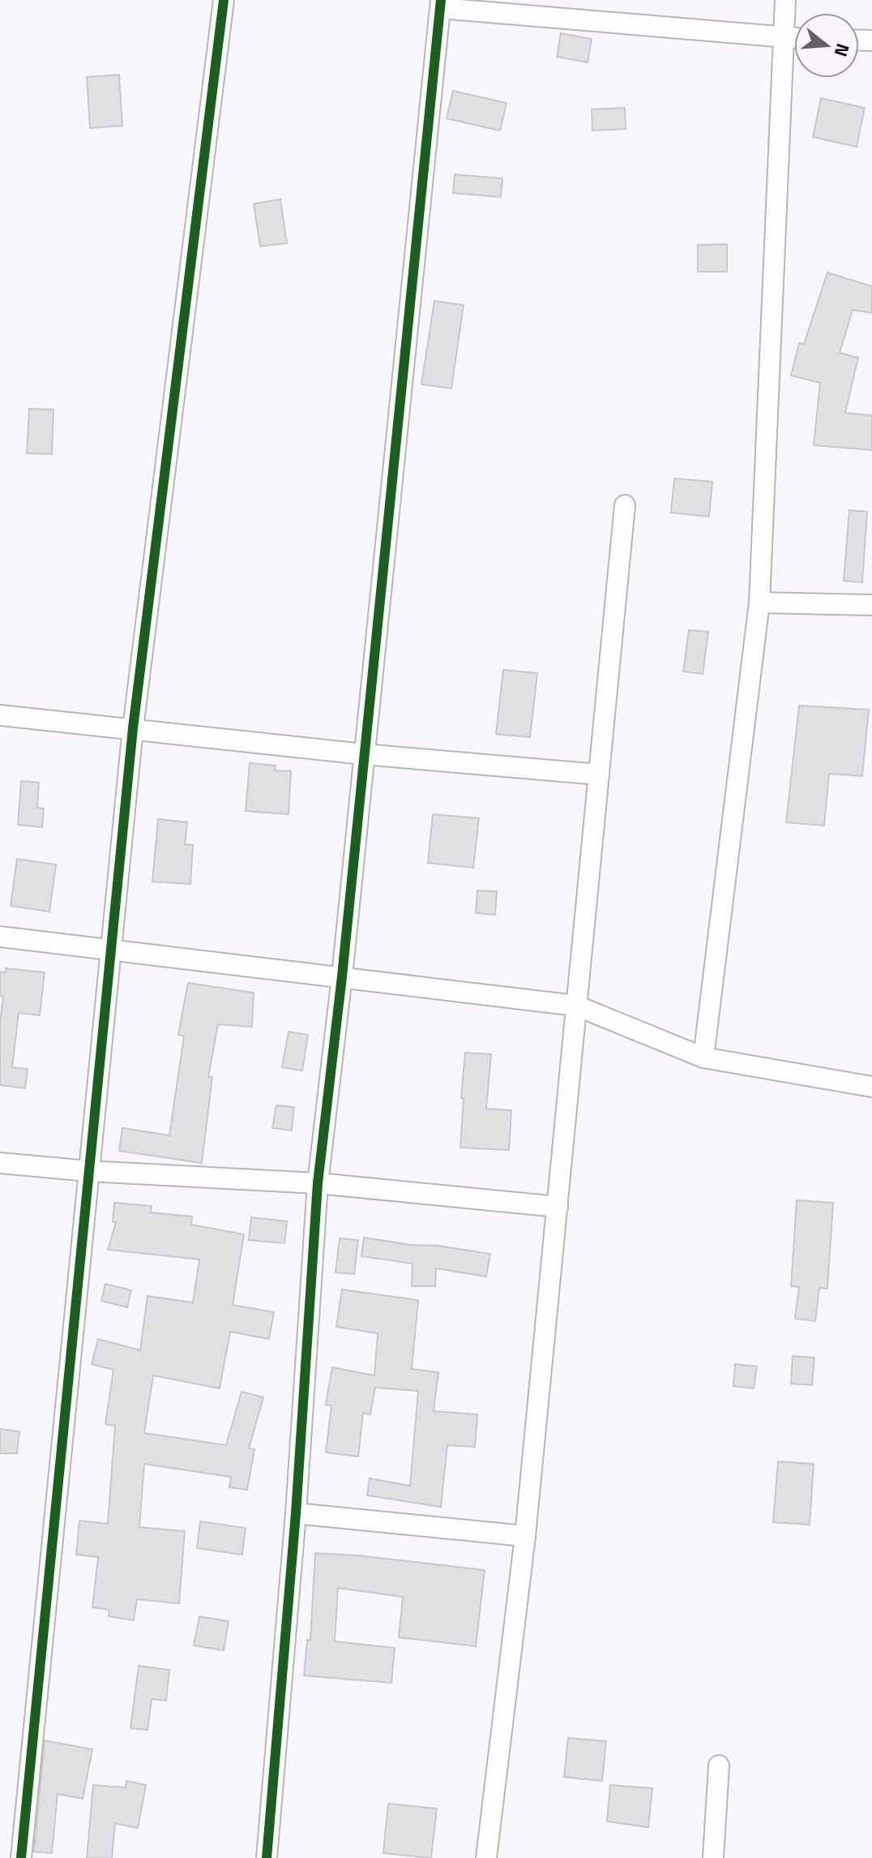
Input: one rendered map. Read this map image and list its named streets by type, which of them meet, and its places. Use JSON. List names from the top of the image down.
{
  "north": "right"
}
